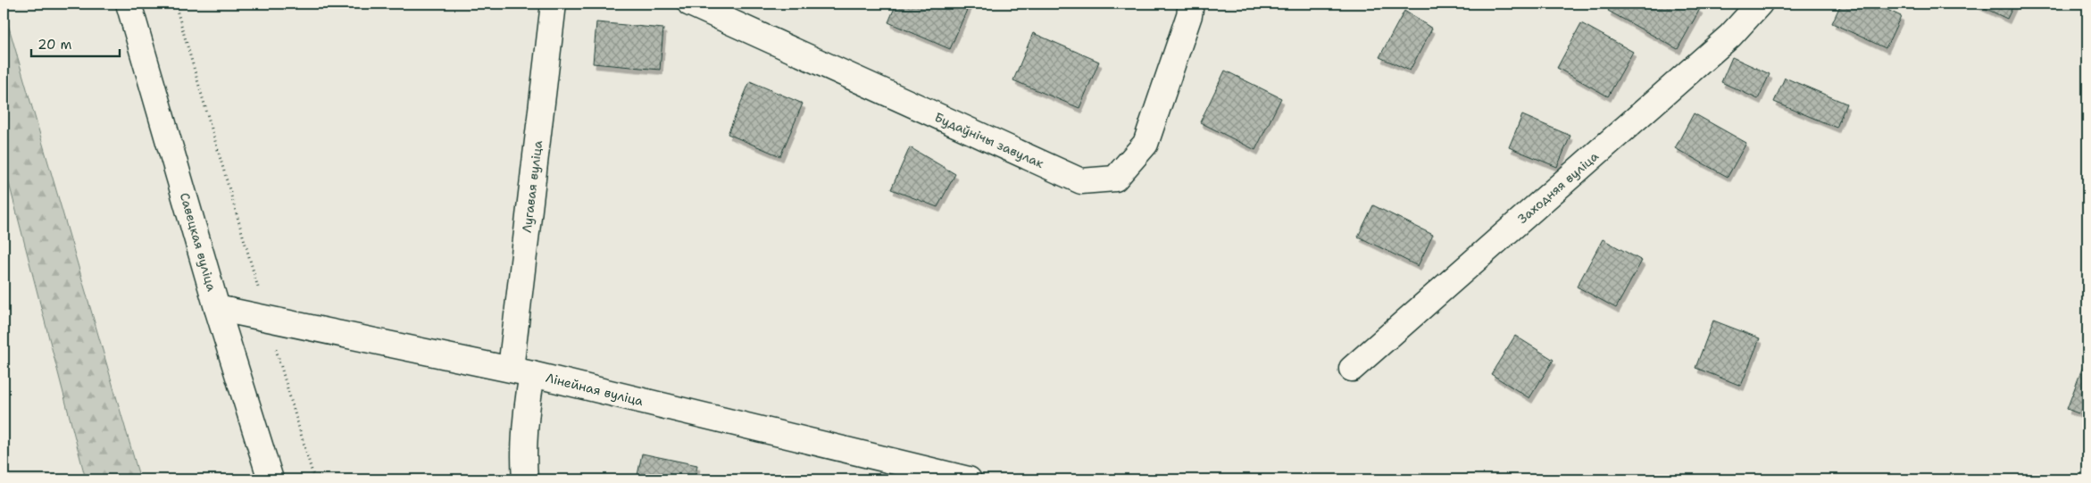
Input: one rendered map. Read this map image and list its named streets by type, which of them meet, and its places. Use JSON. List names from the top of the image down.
{
  "streets": {
    "street": [
      "Будаўнічы завулак",
      "Лугавая вуліца",
      "Заходняя вуліца",
      "Савецкая вуліца",
      "Лінейная вуліца"
    ]
  },
  "crossings": [
    ["Лугавая вуліца", "Лінейная вуліца"],
    ["Савецкая вуліца", "Лінейная вуліца"]
  ],
  "scale_bar": "20 m"
}
